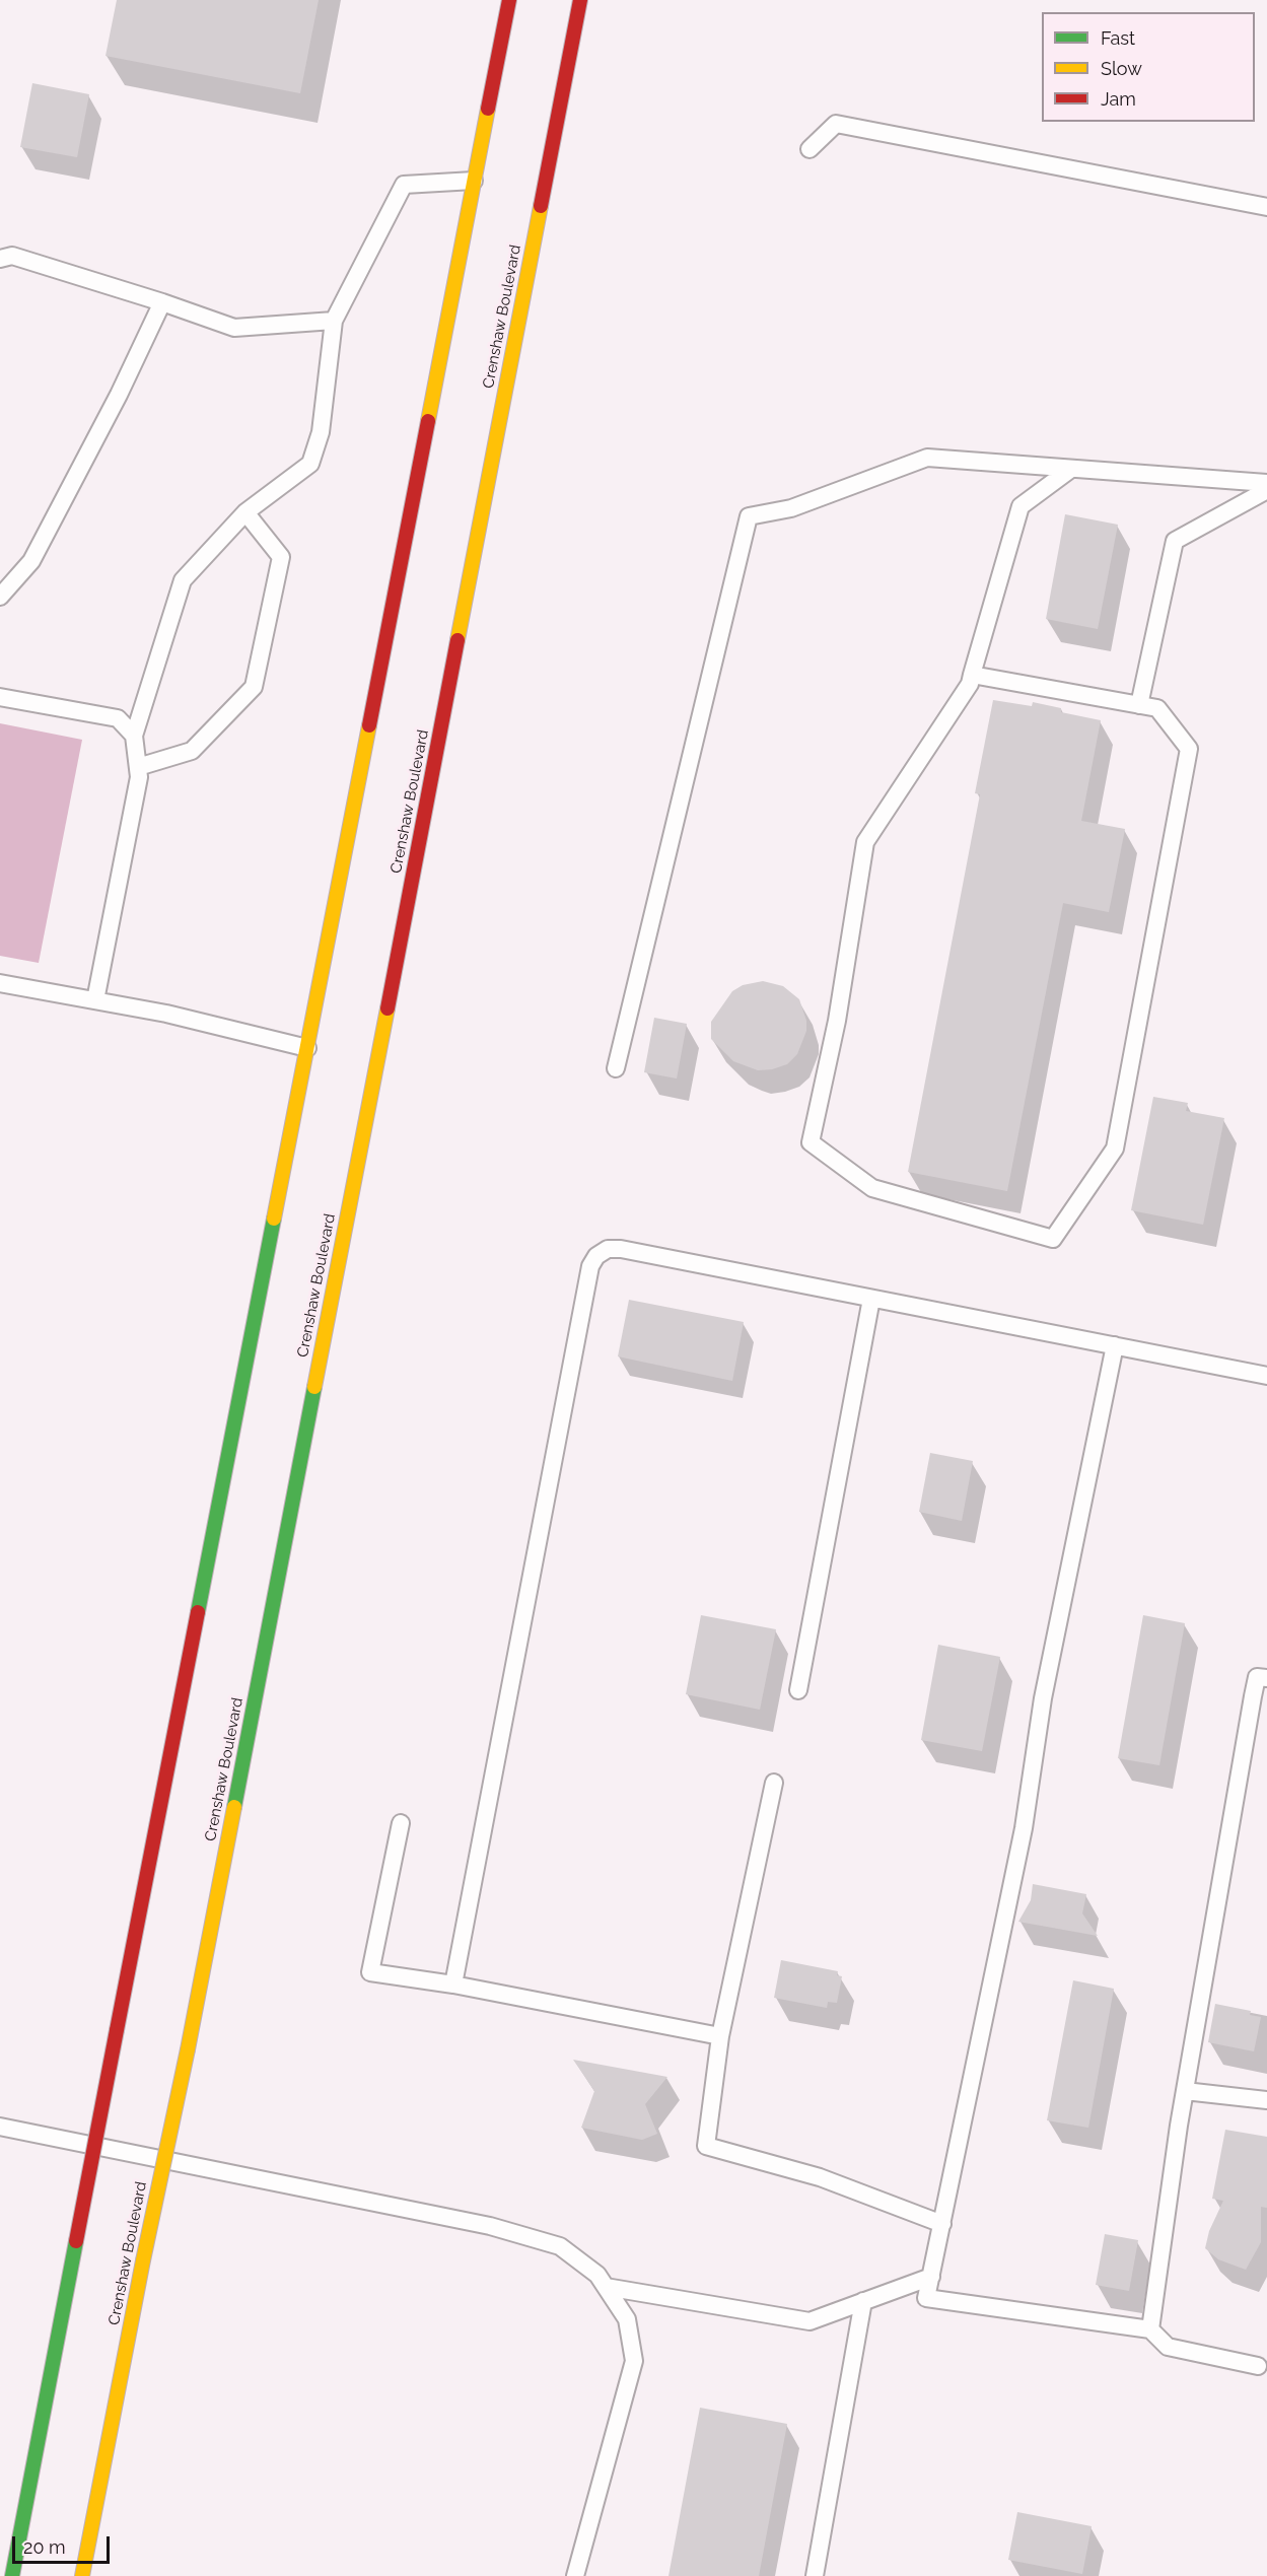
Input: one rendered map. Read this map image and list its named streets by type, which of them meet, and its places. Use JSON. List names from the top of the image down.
{
  "streets": {
    "main road": ["Crenshaw Boulevard"]
  },
  "legend": ["Fast", "Slow", "Jam"],
  "scale_bar": "20 m"
}
